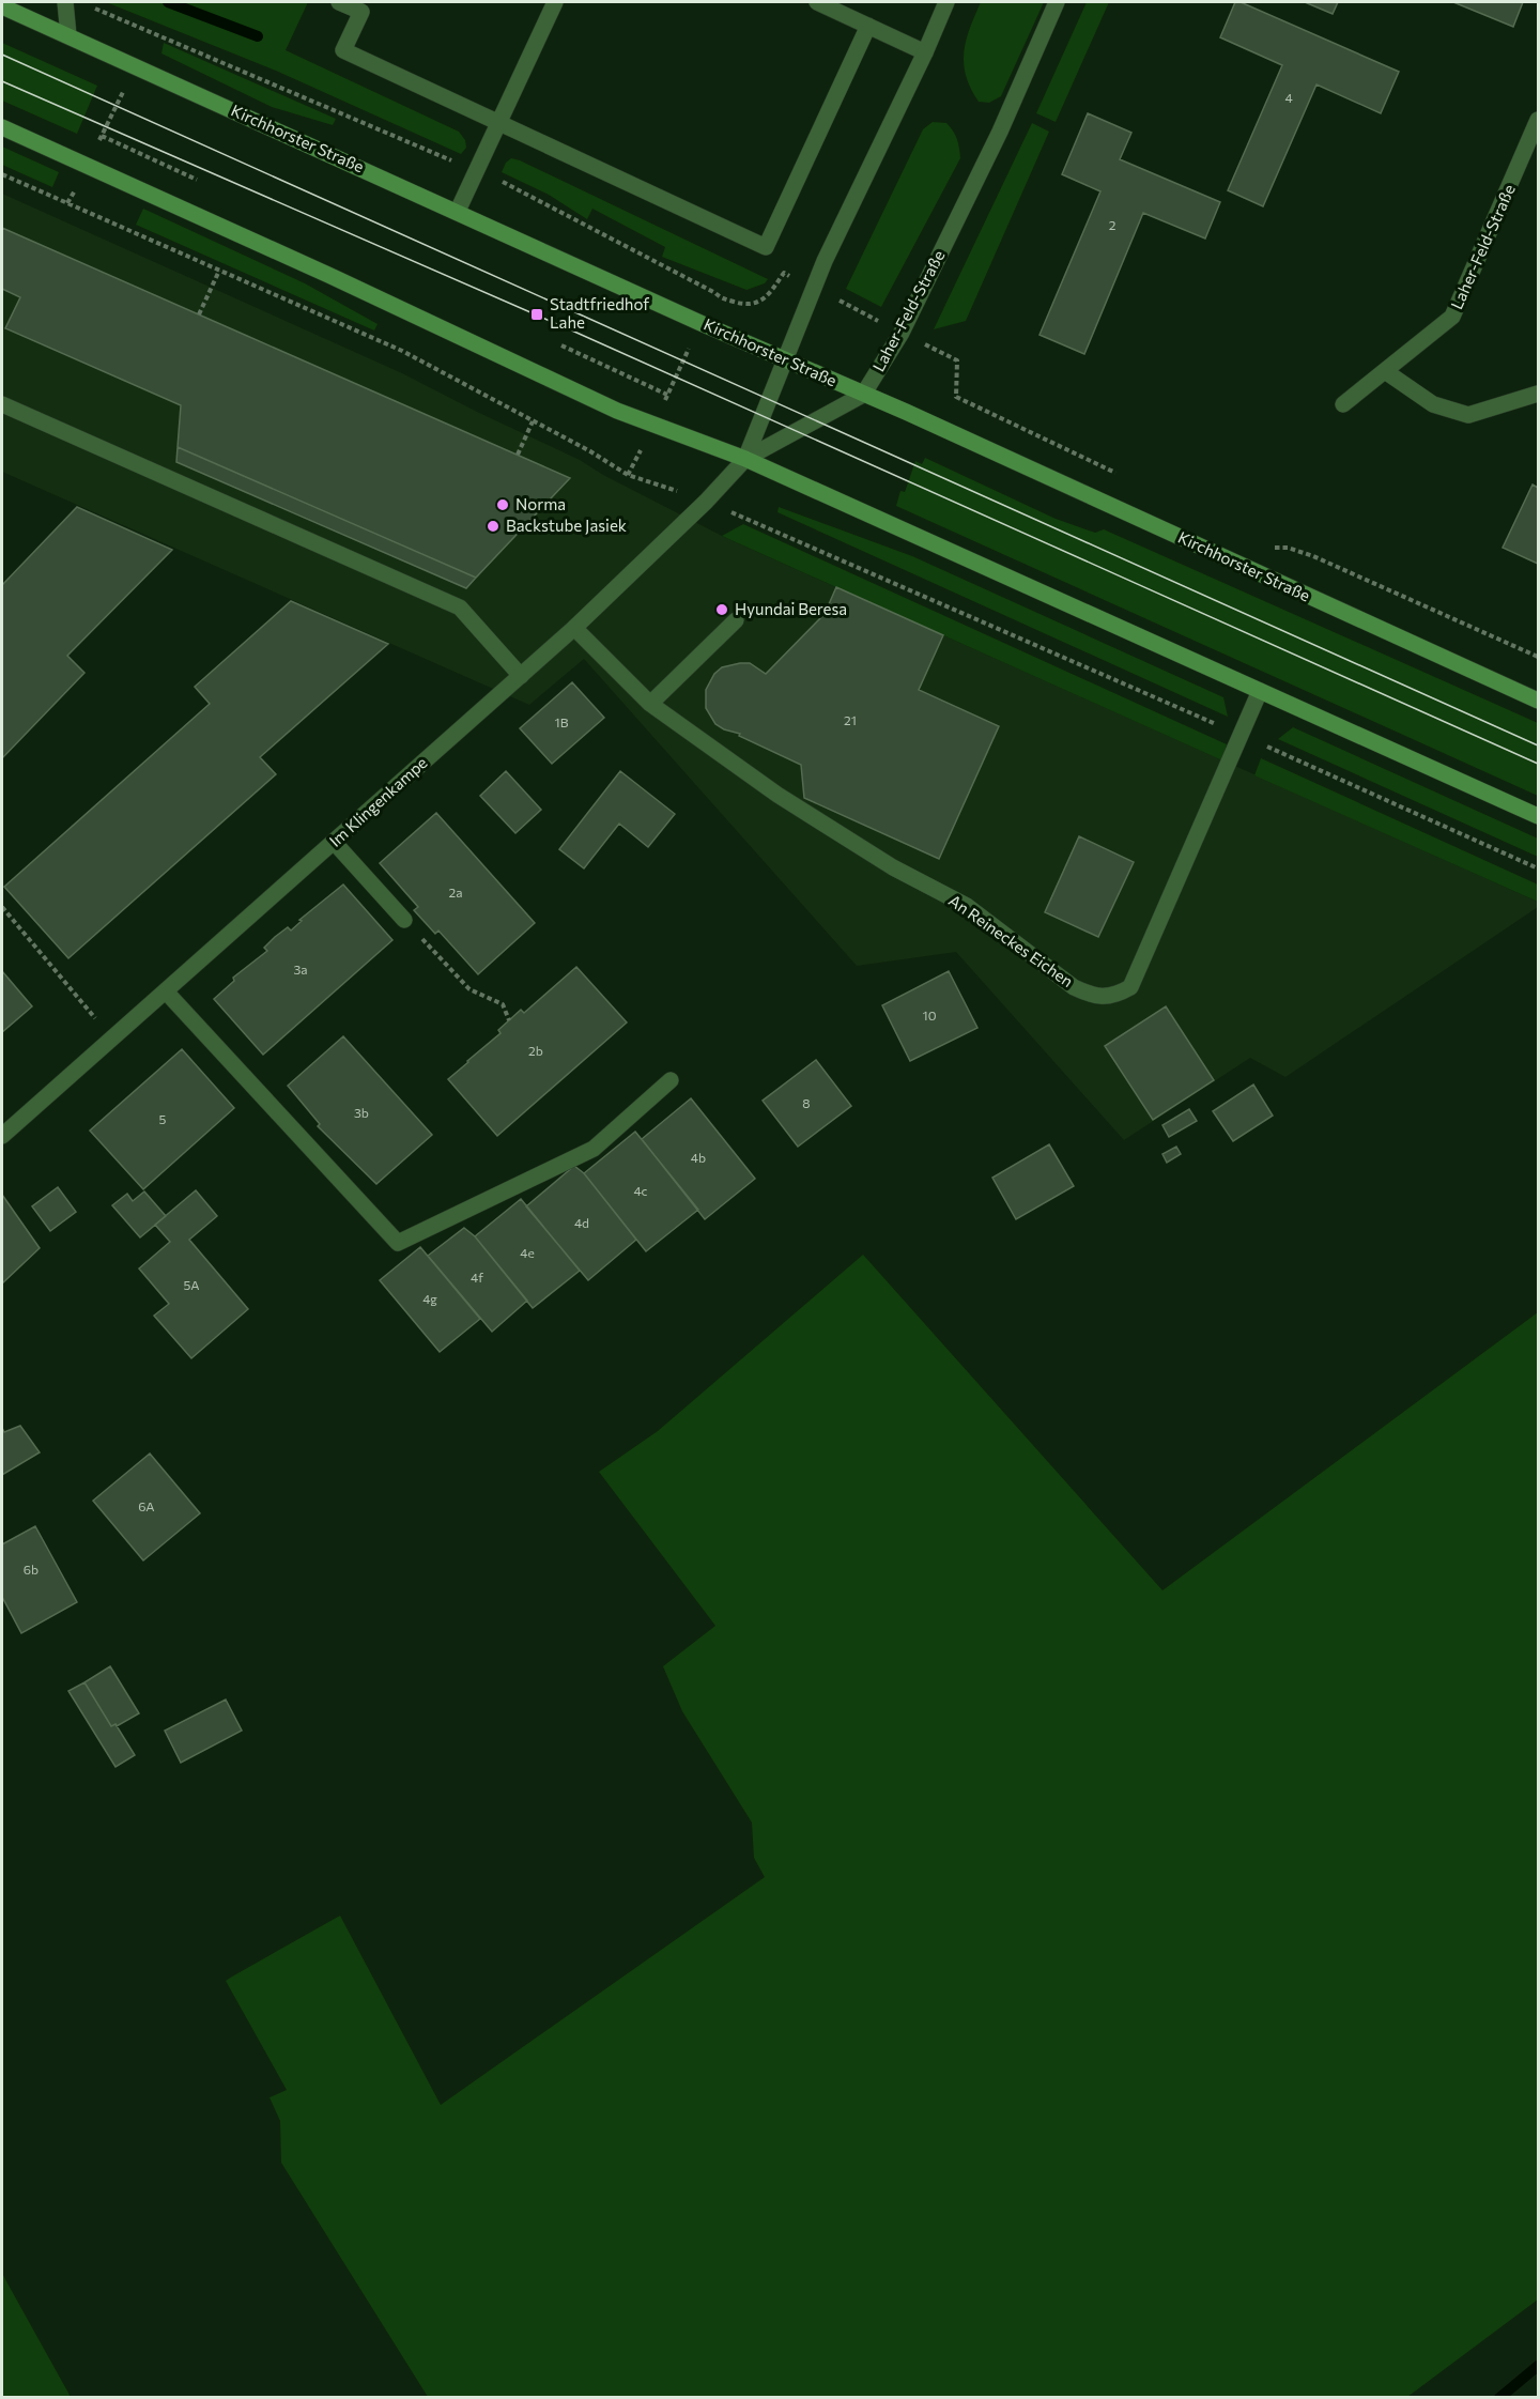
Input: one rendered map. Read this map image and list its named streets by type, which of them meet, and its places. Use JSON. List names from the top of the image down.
{
  "streets": {
    "main road": ["Kirchhorster Straße"],
    "street": ["Laher-Feld-Straße", "Im Klingenkampe", "An Reineckes Eichen"]
  },
  "crossings": [
    ["Kirchhorster Straße", "Laher-Feld-Straße"],
    ["Laher-Feld-Straße", "Im Klingenkampe"],
    ["Im Klingenkampe", "An Reineckes Eichen"]
  ],
  "places": {
    "transit": ["Stadtfriedhof Lahe"],
    "other": ["Norma", "Backstube Jasiek", "Hyundai Beresa"]
  },
  "house_numbers": [
    "4",
    "2",
    "21",
    "1B",
    "2a",
    "3a",
    "10",
    "2b",
    "8",
    "3b",
    "5",
    "4b",
    "4c",
    "4d",
    "4e",
    "4f",
    "5A",
    "4g",
    "6A",
    "6b"
  ]
}
